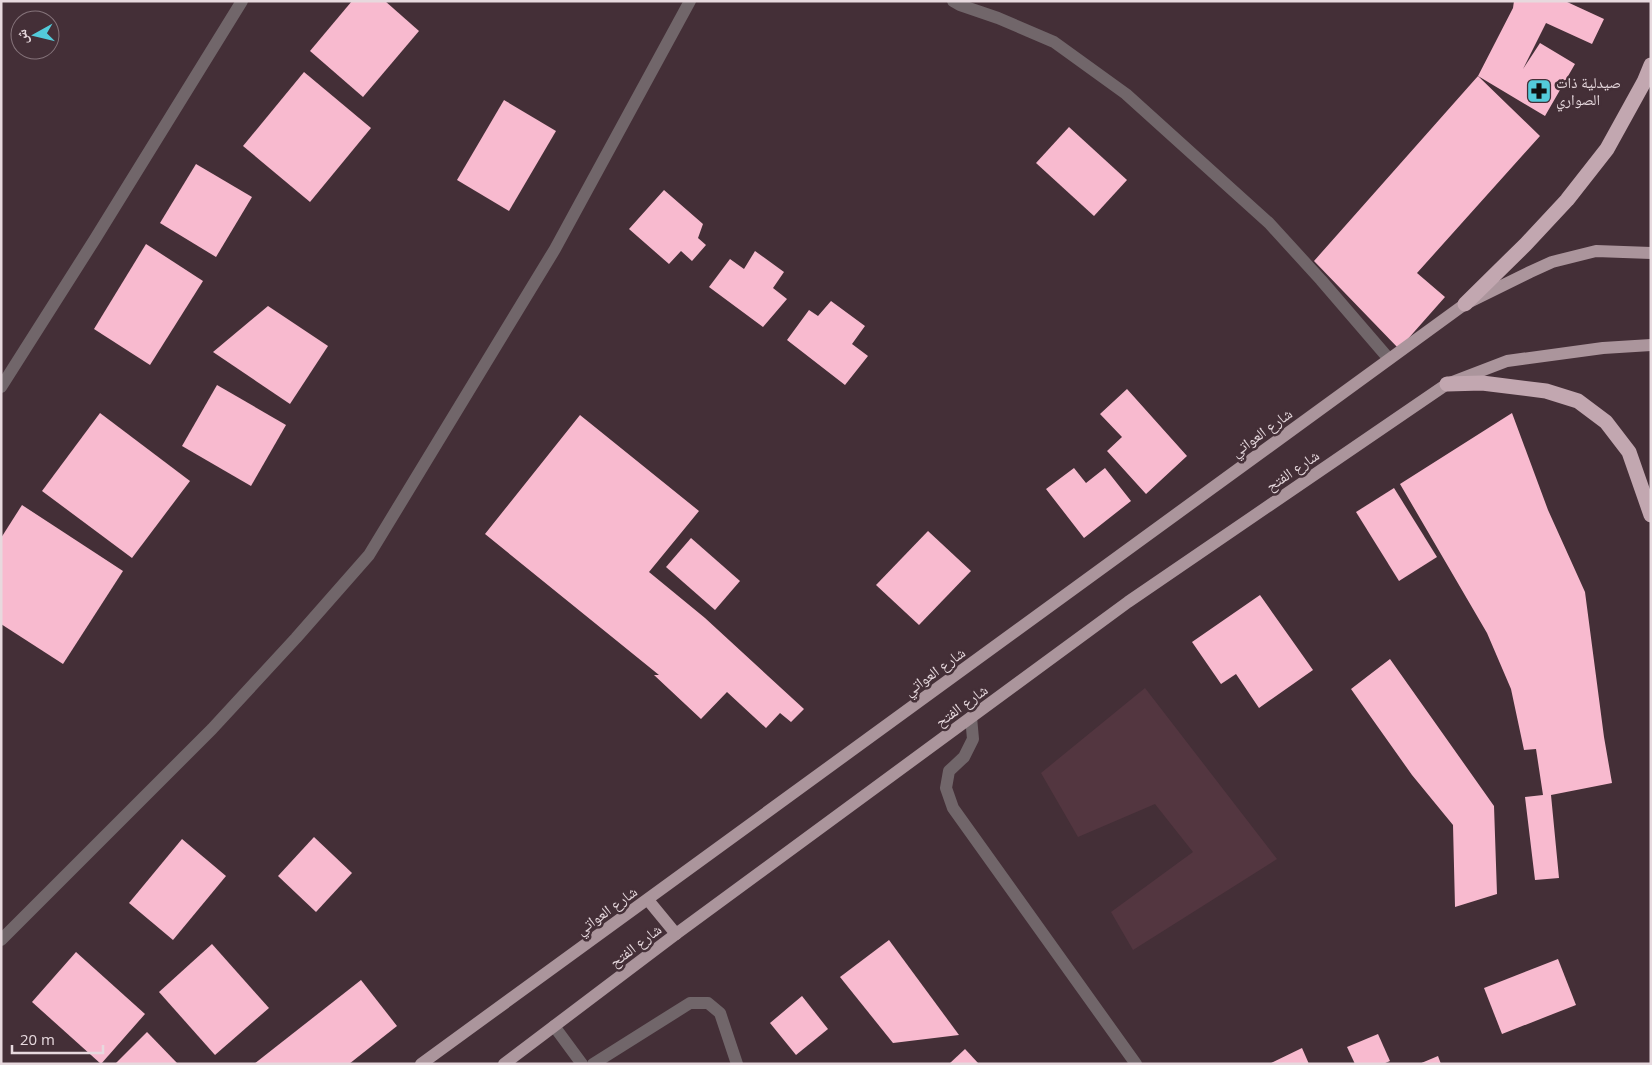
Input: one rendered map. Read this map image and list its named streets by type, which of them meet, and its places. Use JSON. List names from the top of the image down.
{
  "streets": {
    "main road": ["شارع العواتي", "شارع الفتح"]
  },
  "places": {
    "pharmacy": ["صيدلية ذات الصواري"]
  },
  "scale_bar": "20 m",
  "north": "left"
}
